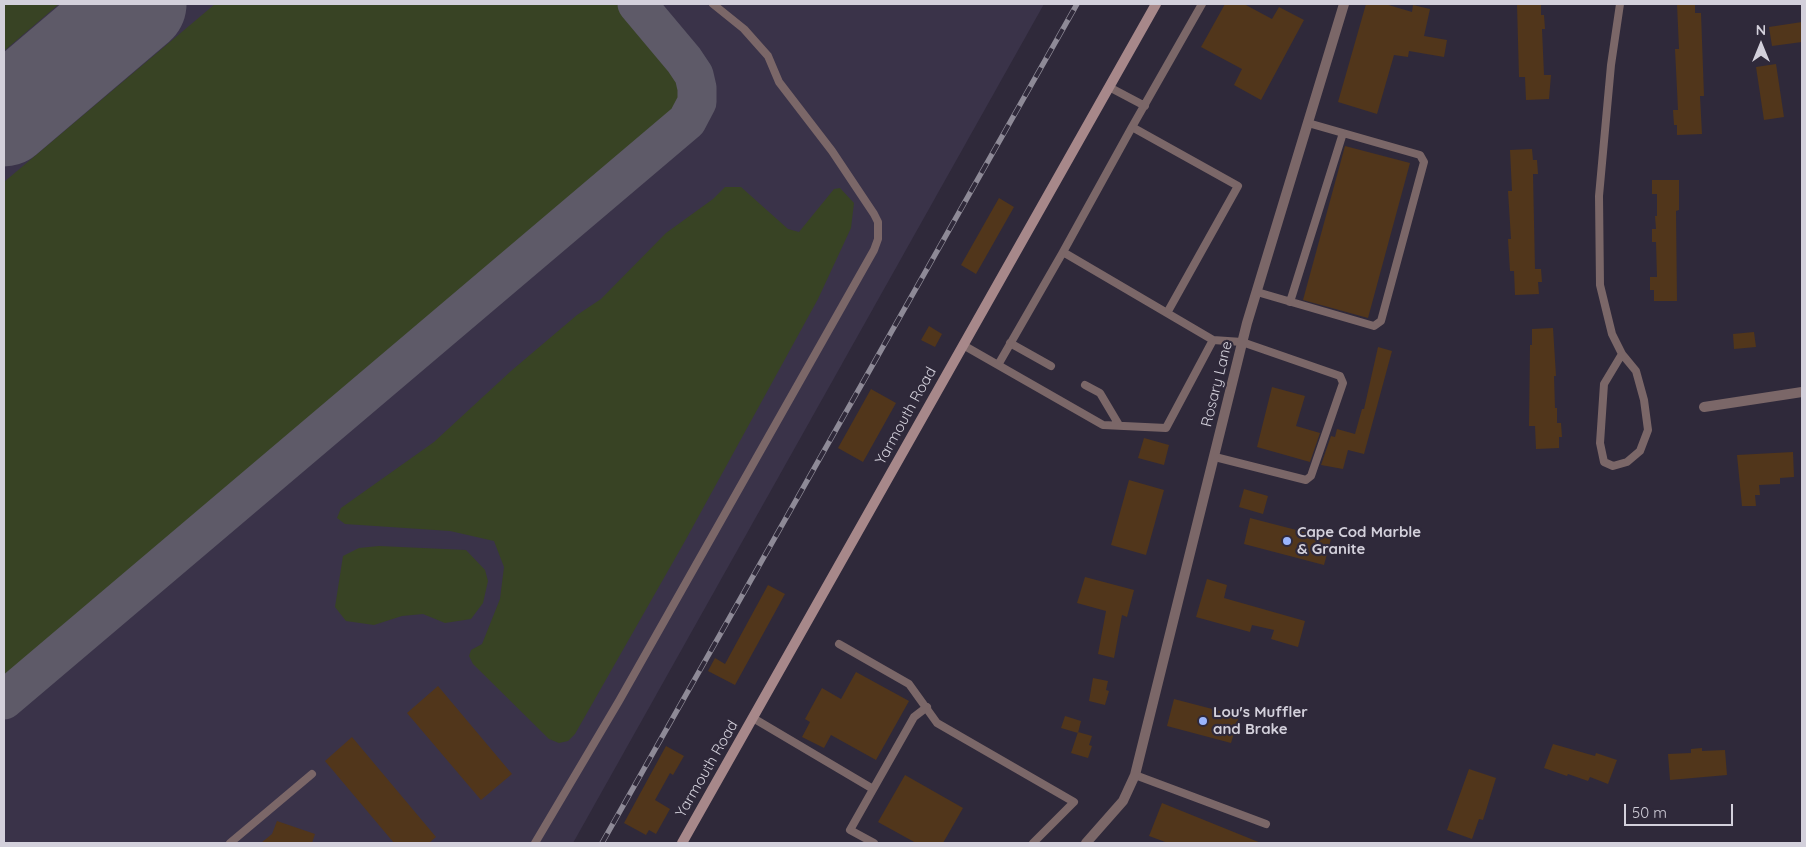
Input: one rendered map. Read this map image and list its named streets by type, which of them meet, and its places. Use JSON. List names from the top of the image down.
{
  "streets": {
    "main road": ["Yarmouth Road"],
    "street": ["Rosary Lane"]
  },
  "places": ["Cape Cod Marble & Granite", "Lou's Muffler and Brake"],
  "scale_bar": "50 m",
  "north": "top"
}
